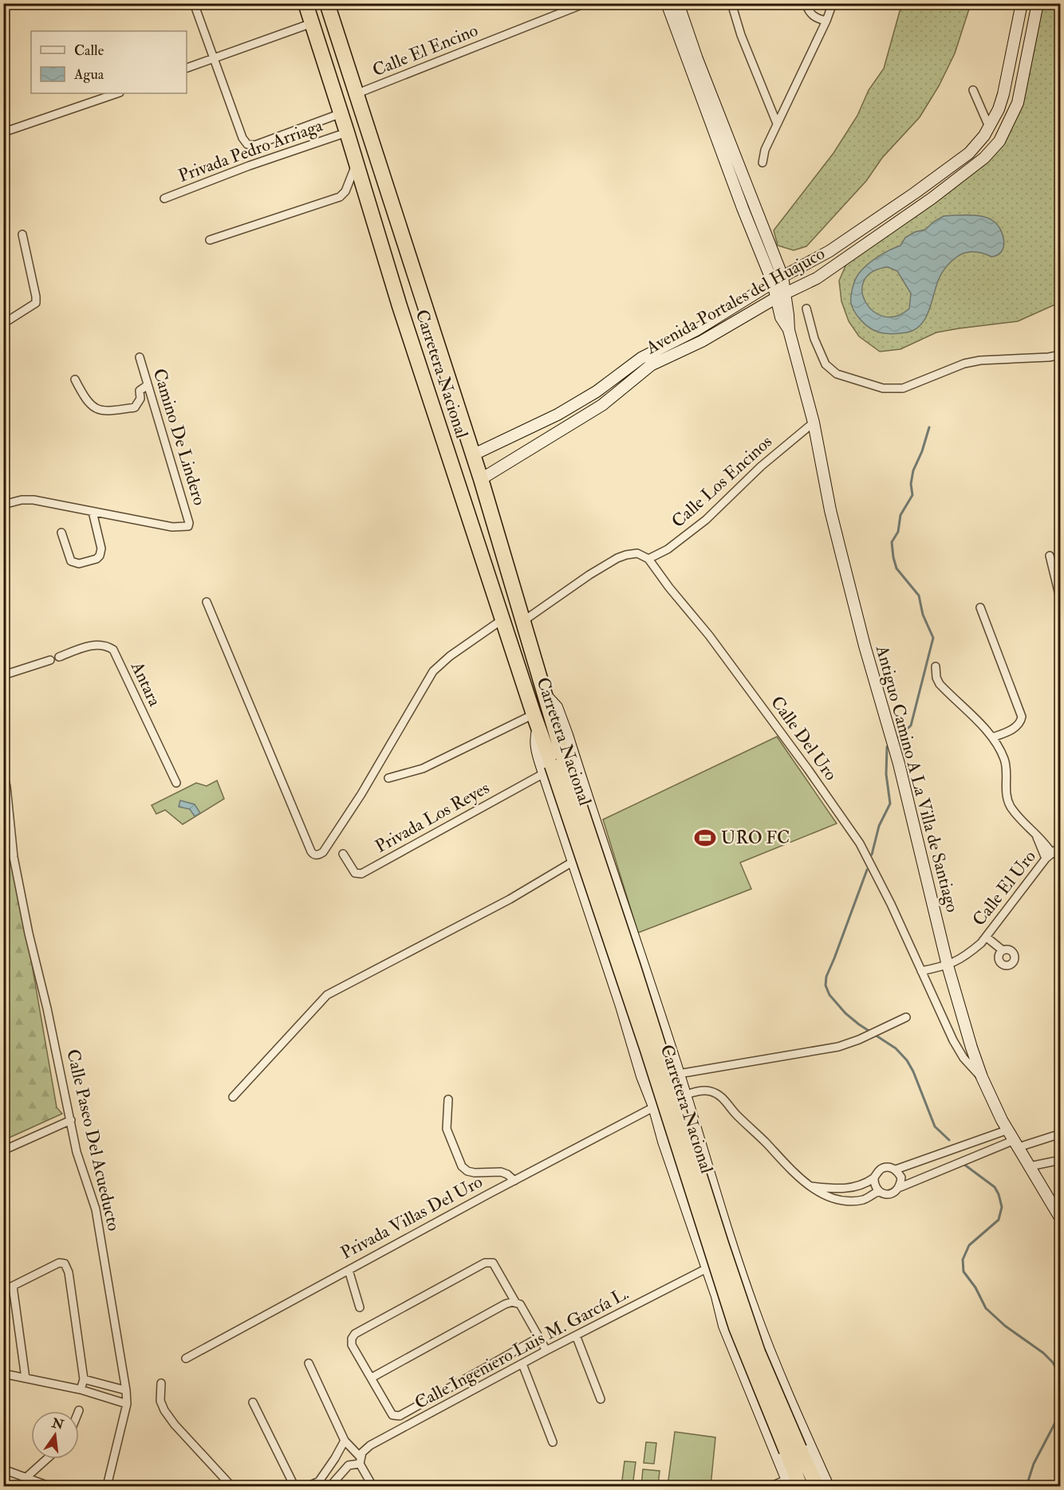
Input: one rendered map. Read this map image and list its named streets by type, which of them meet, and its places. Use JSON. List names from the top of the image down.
{
  "streets": {
    "highway": ["Carretera Nacional"],
    "street": [
      "Calle El Encino",
      "Privada Pedro Arriaga",
      "Avenida Portales del Huajuco",
      "Camino De Lindero",
      "Calle Los Encinos",
      "Antara",
      "Calle Del Uro",
      "Antiguo Camino A La Villa de Santiago",
      "Privada Los Reyes",
      "Calle El Uro",
      "Calle Paseo Del Acueducto",
      "Privada Villas Del Uro",
      "Calle Ingeniero Luis M. García L."
    ]
  },
  "crossings": [
    ["Calle El Encino", "Carretera Nacional"],
    ["Privada Pedro Arriaga", "Carretera Nacional"],
    ["Avenida Portales del Huajuco", "Carretera Nacional"],
    ["Avenida Portales del Huajuco", "Antiguo Camino A La Villa de Santiago"],
    ["Carretera Nacional", "Privada Los Reyes"],
    ["Calle Los Encinos", "Calle Del Uro"],
    ["Calle Los Encinos", "Antiguo Camino A La Villa de Santiago"],
    ["Calle Del Uro", "Antiguo Camino A La Villa de Santiago"],
    ["Calle Del Uro", "Calle El Uro"],
    ["Antiguo Camino A La Villa de Santiago", "Calle El Uro"]
  ],
  "places": {
    "sports": ["URO FC"]
  },
  "legend": ["Calle", "Agua"],
  "north": "top"
}
